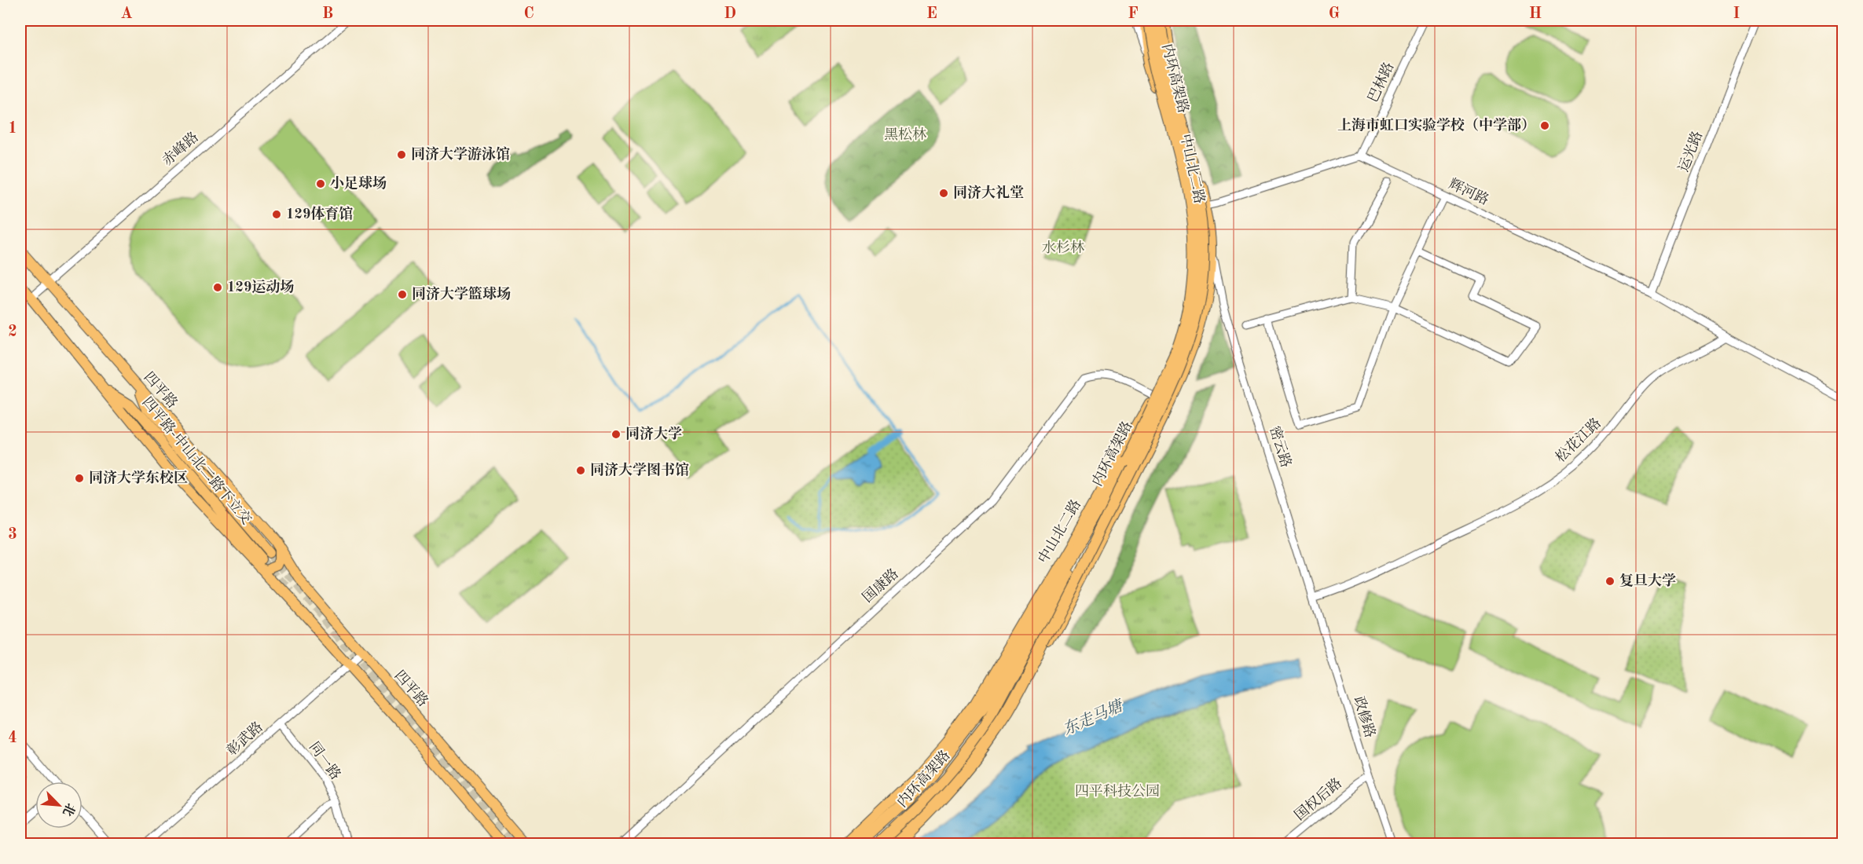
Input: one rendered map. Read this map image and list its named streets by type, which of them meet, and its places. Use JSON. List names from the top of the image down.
{
  "streets": {
    "highway": ["内环高架路"],
    "main road": ["中山北二路", "四平路", "四平路-中山北二路下立交"],
    "street": [
      "巴林路",
      "赤峰路",
      "运光路",
      "辉河路",
      "松花江路",
      "密云路",
      "国康路",
      "政修路",
      "彰武路",
      "同一路",
      "国权后路"
    ]
  },
  "crossings": [
    ["内环高架路", "中山北二路"],
    ["巴林路", "辉河路"],
    ["赤峰路", "四平路"],
    ["赤峰路", "四平路-中山北二路下立交"],
    ["运光路", "辉河路"],
    ["中山北二路", "密云路"],
    ["中山北二路", "国康路"],
    ["辉河路", "松花江路"],
    ["四平路", "四平路-中山北二路下立交"],
    ["四平路", "彰武路"],
    ["松花江路", "密云路"],
    ["松花江路", "政修路"],
    ["密云路", "政修路"],
    ["政修路", "国权后路"],
    ["彰武路", "同一路"]
  ],
  "water": ["东走马塘"],
  "parks": ["黑松林", "水杉林", "四平科技公园"],
  "places": [
    "上海市虹口实验学校（中学部）",
    "同济大学游泳馆",
    "小足球场",
    "同济大礼堂",
    "129体育馆",
    "129运动场",
    "同济大学篮球场",
    "同济大学",
    "同济大学图书馆",
    "同济大学东校区",
    "复旦大学"
  ],
  "north": "bottom right",
  "grid": {
    "columns": [
      "A",
      "B",
      "C",
      "D",
      "E",
      "F",
      "G",
      "H",
      "I"
    ],
    "rows": [
      "1",
      "2",
      "3",
      "4"
    ]
  }
}
